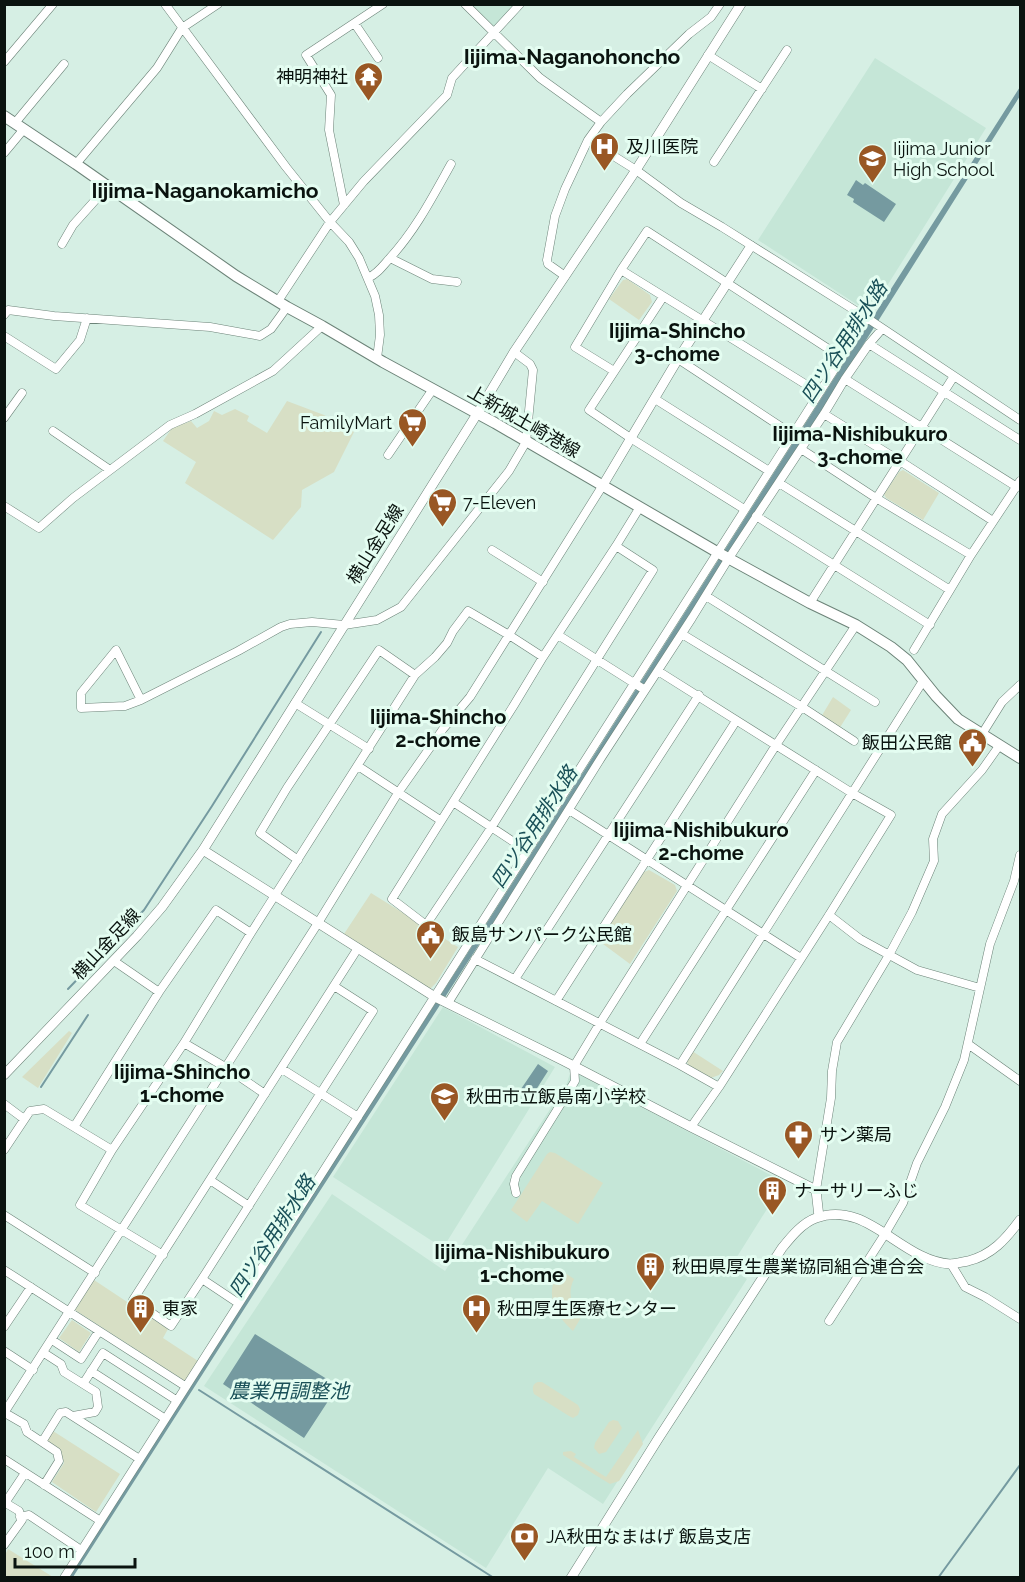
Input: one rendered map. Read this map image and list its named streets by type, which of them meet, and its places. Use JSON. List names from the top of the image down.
{
  "streets": {
    "main road": ["上新城土崎港線"],
    "street": ["横山金足線"]
  },
  "crossings": [
    ["上新城土崎港線", "横山金足線"]
  ],
  "districts": [
    "Iijima-Naganohoncho",
    "Iijima-Naganokamicho",
    "Iijima-Shincho 3-chome",
    "Iijima-Nishibukuro 3-chome",
    "Iijima-Shincho 2-chome",
    "Iijima-Nishibukuro 2-chome",
    "Iijima-Shincho 1-chome",
    "Iijima-Nishibukuro 1-chome"
  ],
  "water": ["四ツ谷用排水路", "農業用調整池"],
  "places": {
    "temple": ["神明神社"],
    "hospital": ["及川医院", "秋田厚生医療センター"],
    "school or university": ["Iijima Junior High School", "秋田市立飯島南小学校"],
    "supermarket": ["FamilyMart", "7-Eleven"],
    "public building": ["飯田公民館", "飯島サンパーク公民館"],
    "pharmacy": ["サン薬局"],
    "building": ["ナーサリーふじ", "秋田県厚生農業協同組合連合会", "東家"],
    "bank": ["JA秋田なまはげ 飯島支店"]
  },
  "scale_bar": "100 m"
}
